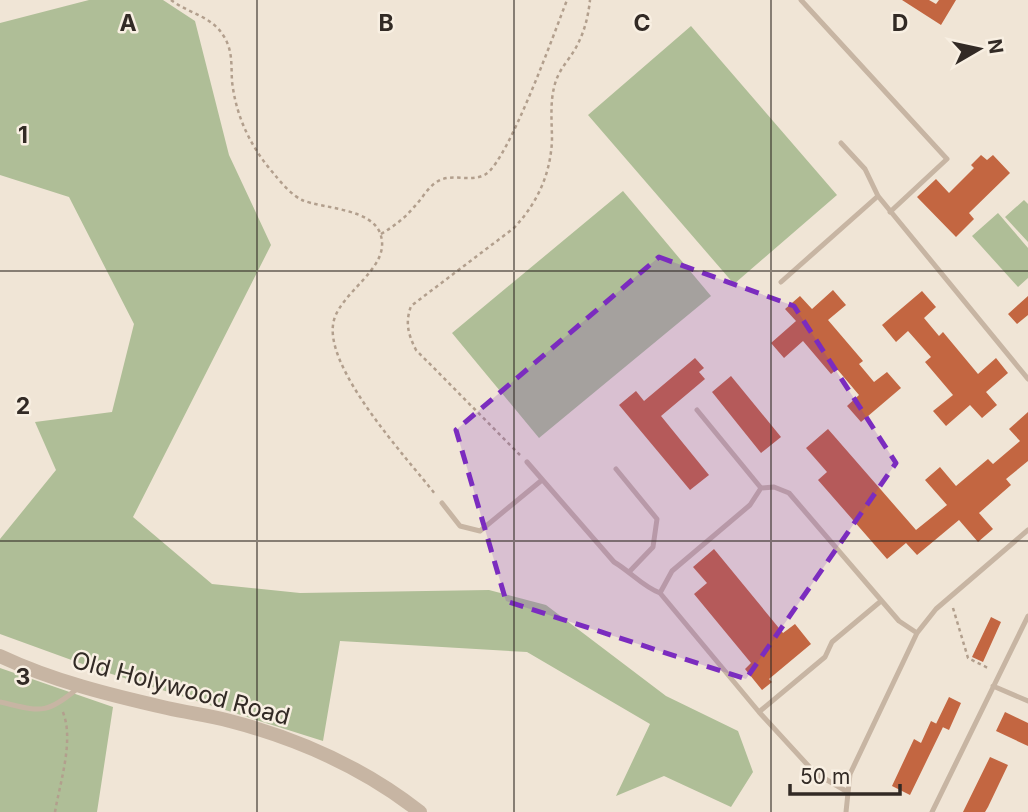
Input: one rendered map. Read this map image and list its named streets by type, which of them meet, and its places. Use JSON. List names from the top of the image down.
{
  "streets": {
    "street": ["Old Holywood Road"]
  },
  "scale_bar": "50 m",
  "north": "right",
  "grid": {
    "columns": [
      "A",
      "B",
      "C",
      "D"
    ],
    "rows": ["1", "2", "3"]
  }
}
